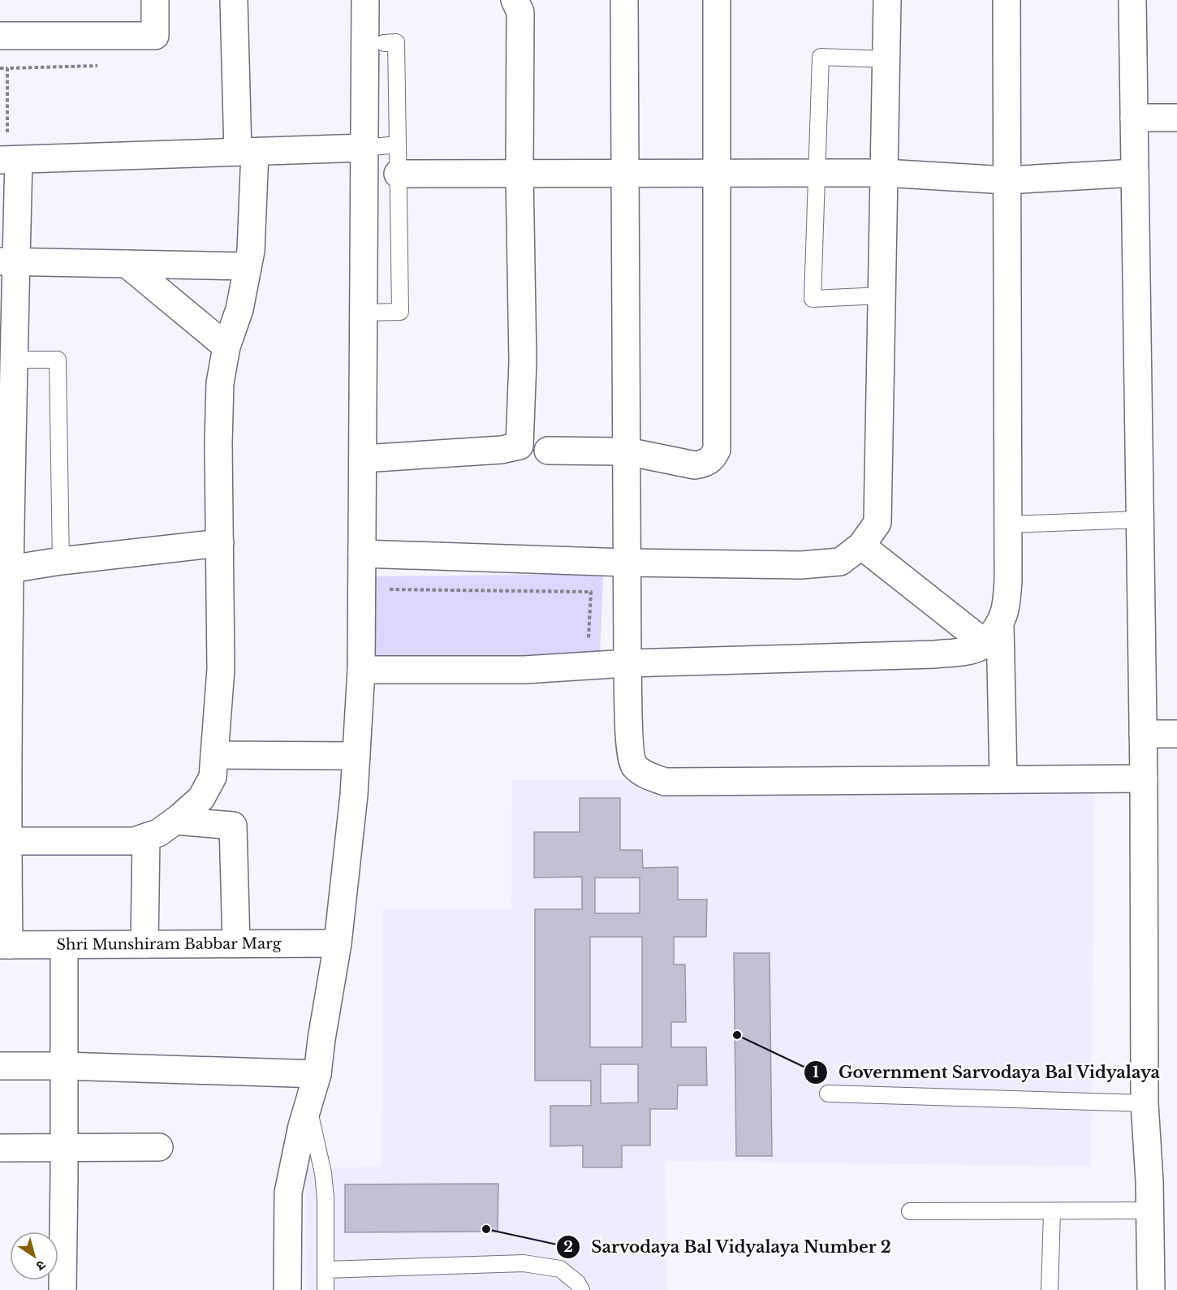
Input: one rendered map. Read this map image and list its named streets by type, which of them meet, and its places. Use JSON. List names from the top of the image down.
{
  "streets": {
    "street": ["Shri Munshiram Babbar Marg"]
  },
  "places": ["Government Sarvodaya Bal Vidyalaya", "Sarvodaya Bal Vidyalaya Number 2"],
  "north": "bottom right"
}
